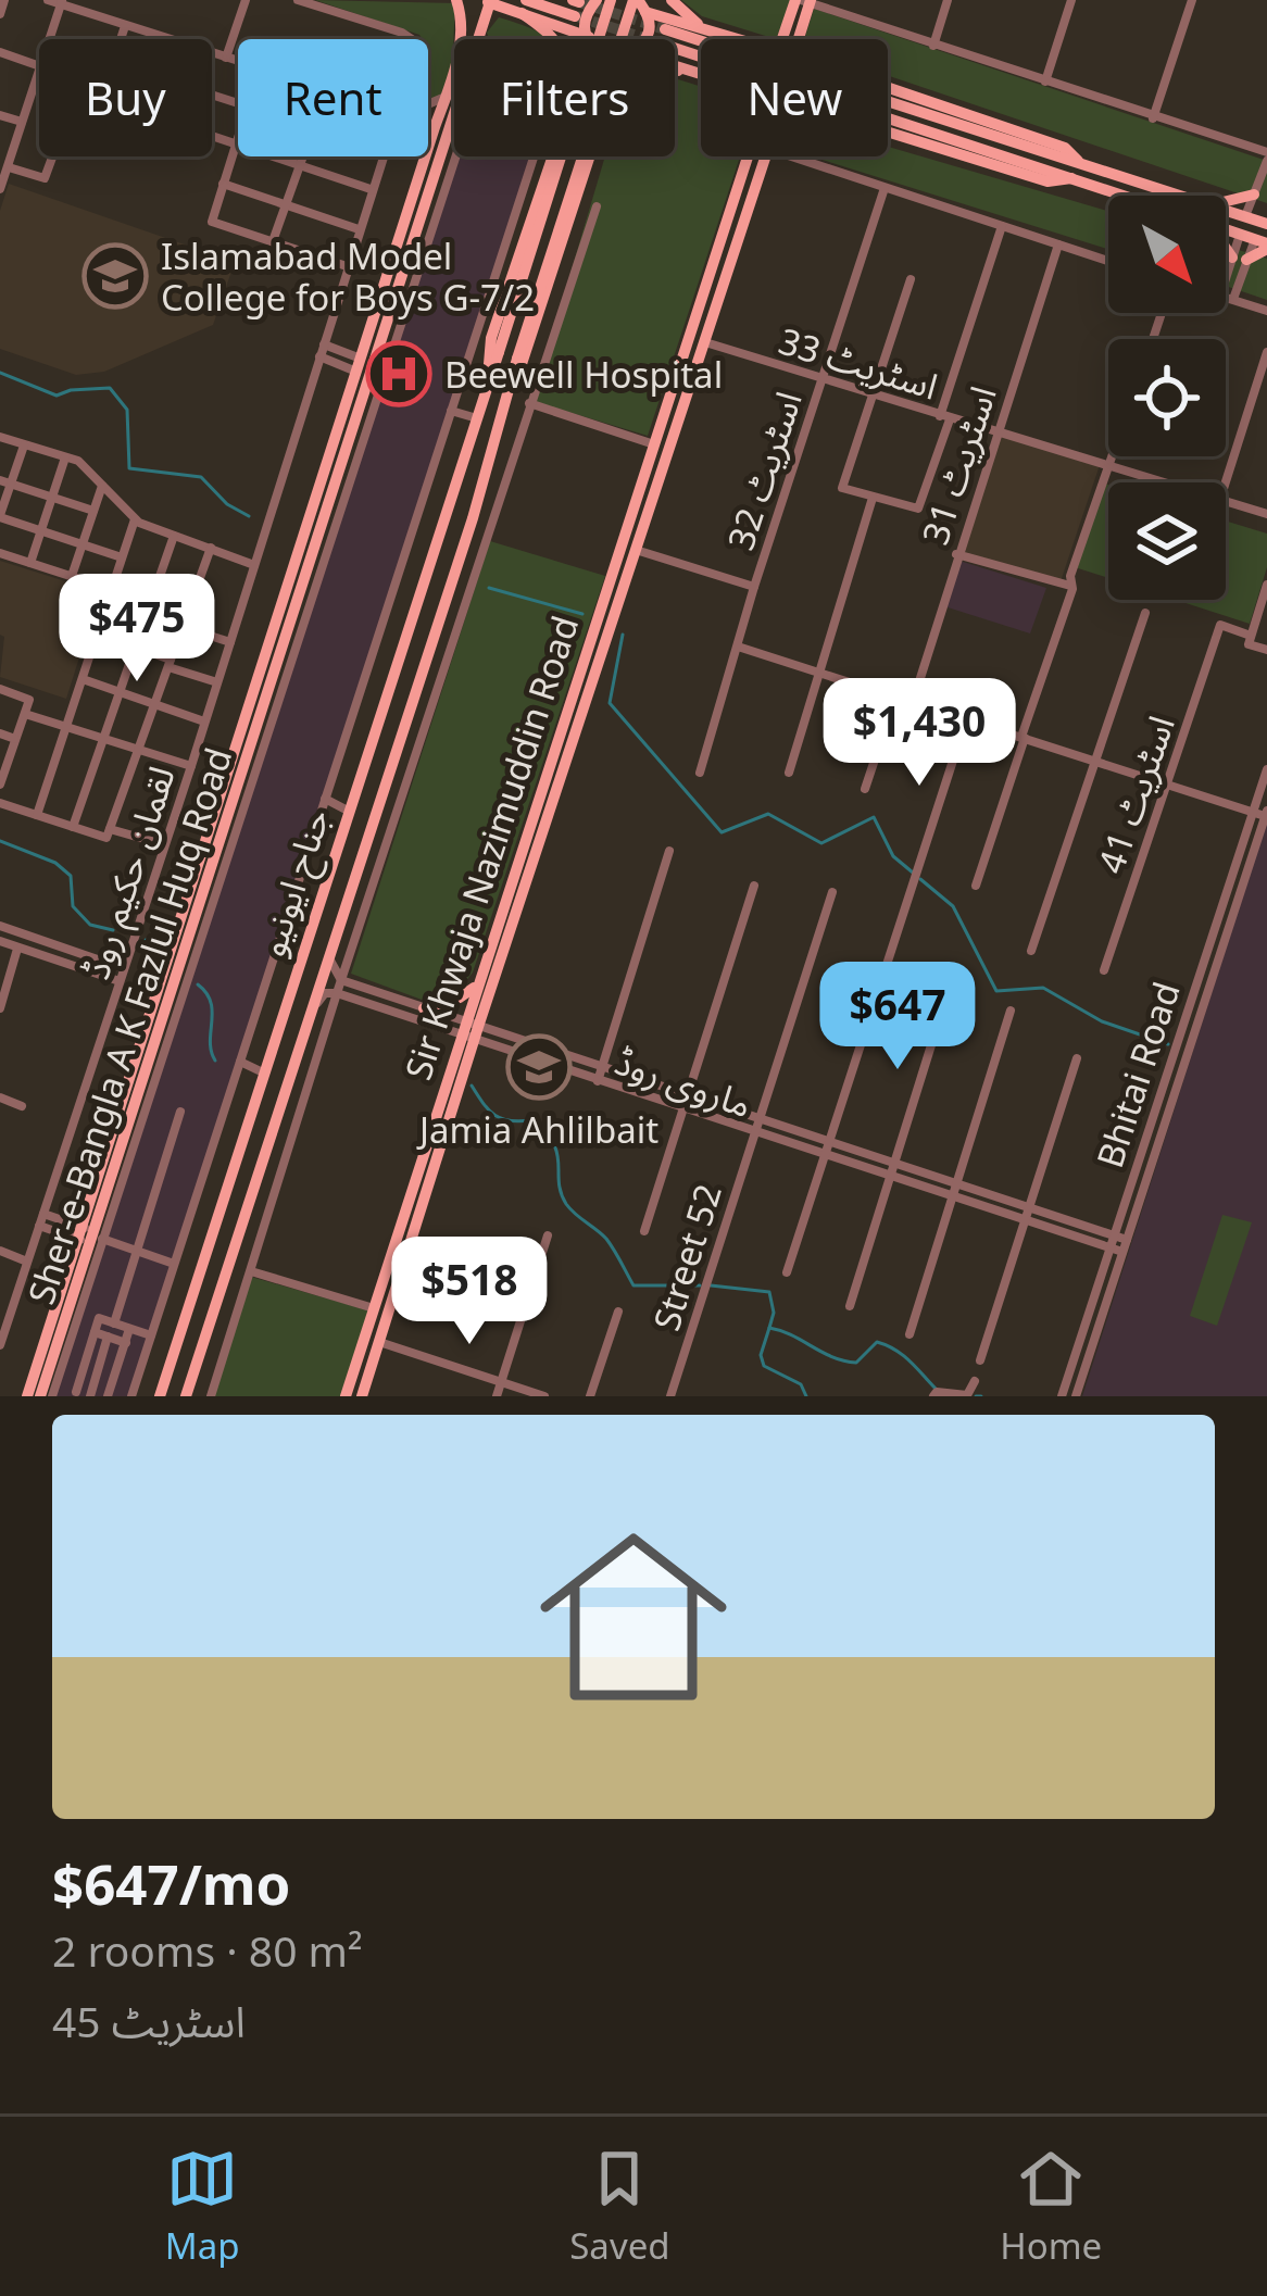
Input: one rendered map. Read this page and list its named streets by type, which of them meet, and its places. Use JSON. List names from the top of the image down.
{
  "streets": {
    "main road": ["Sir Khwaja Nazimuddin Road", "جناح ایونیو", "Sher-e-Bangla A K Fazlul Huq Road"],
    "street": [
      "اسٹریٹ 33",
      "اسٹریٹ 31",
      "اسٹریٹ 32",
      "اسٹریٹ 41",
      "لقمان حکیم روڈ",
      "Bhitai Road",
      "ماروی روڈ",
      "Street 52"
    ]
  },
  "crossings": [
    ["اسٹریٹ 33", "اسٹریٹ 31"],
    ["اسٹریٹ 33", "اسٹریٹ 32"],
    ["اسٹریٹ 33", "Sir Khwaja Nazimuddin Road"],
    ["Sir Khwaja Nazimuddin Road", "ماروی روڈ"],
    ["Bhitai Road", "ماروی روڈ"],
    ["ماروی روڈ", "Street 52"]
  ],
  "places": {
    "school or university": ["Islamabad Model College for Boys G-7/2", "Jamia Ahlilbait"],
    "hospital": ["Beewell Hospital"]
  },
  "north": "bottom right",
  "page": {
    "chip": [
      "Buy",
      "Rent",
      "Filters",
      "New"
    ],
    "price": [
      "$475",
      "$1,430",
      "$647",
      "$518"
    ],
    "list": [
      {
        "name": "$647/mo",
        "note": "2 rooms · 80 m² · اسٹریٹ 45"
      }
    ],
    "tabs": ["Map", "Saved", "Home"]
  }
}
